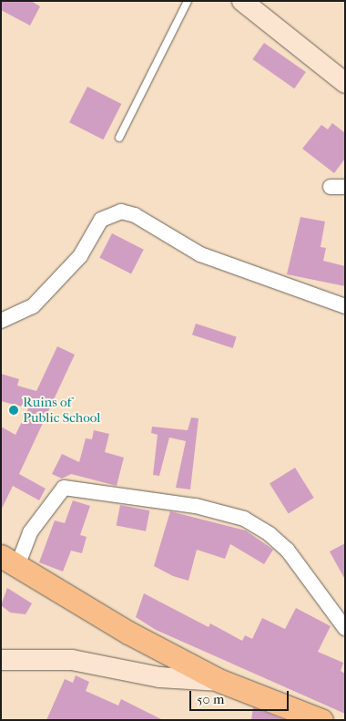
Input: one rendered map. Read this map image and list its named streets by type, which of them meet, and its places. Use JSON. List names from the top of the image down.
{
  "places": ["Ruins of Public School"],
  "scale_bar": "50 m"
}
